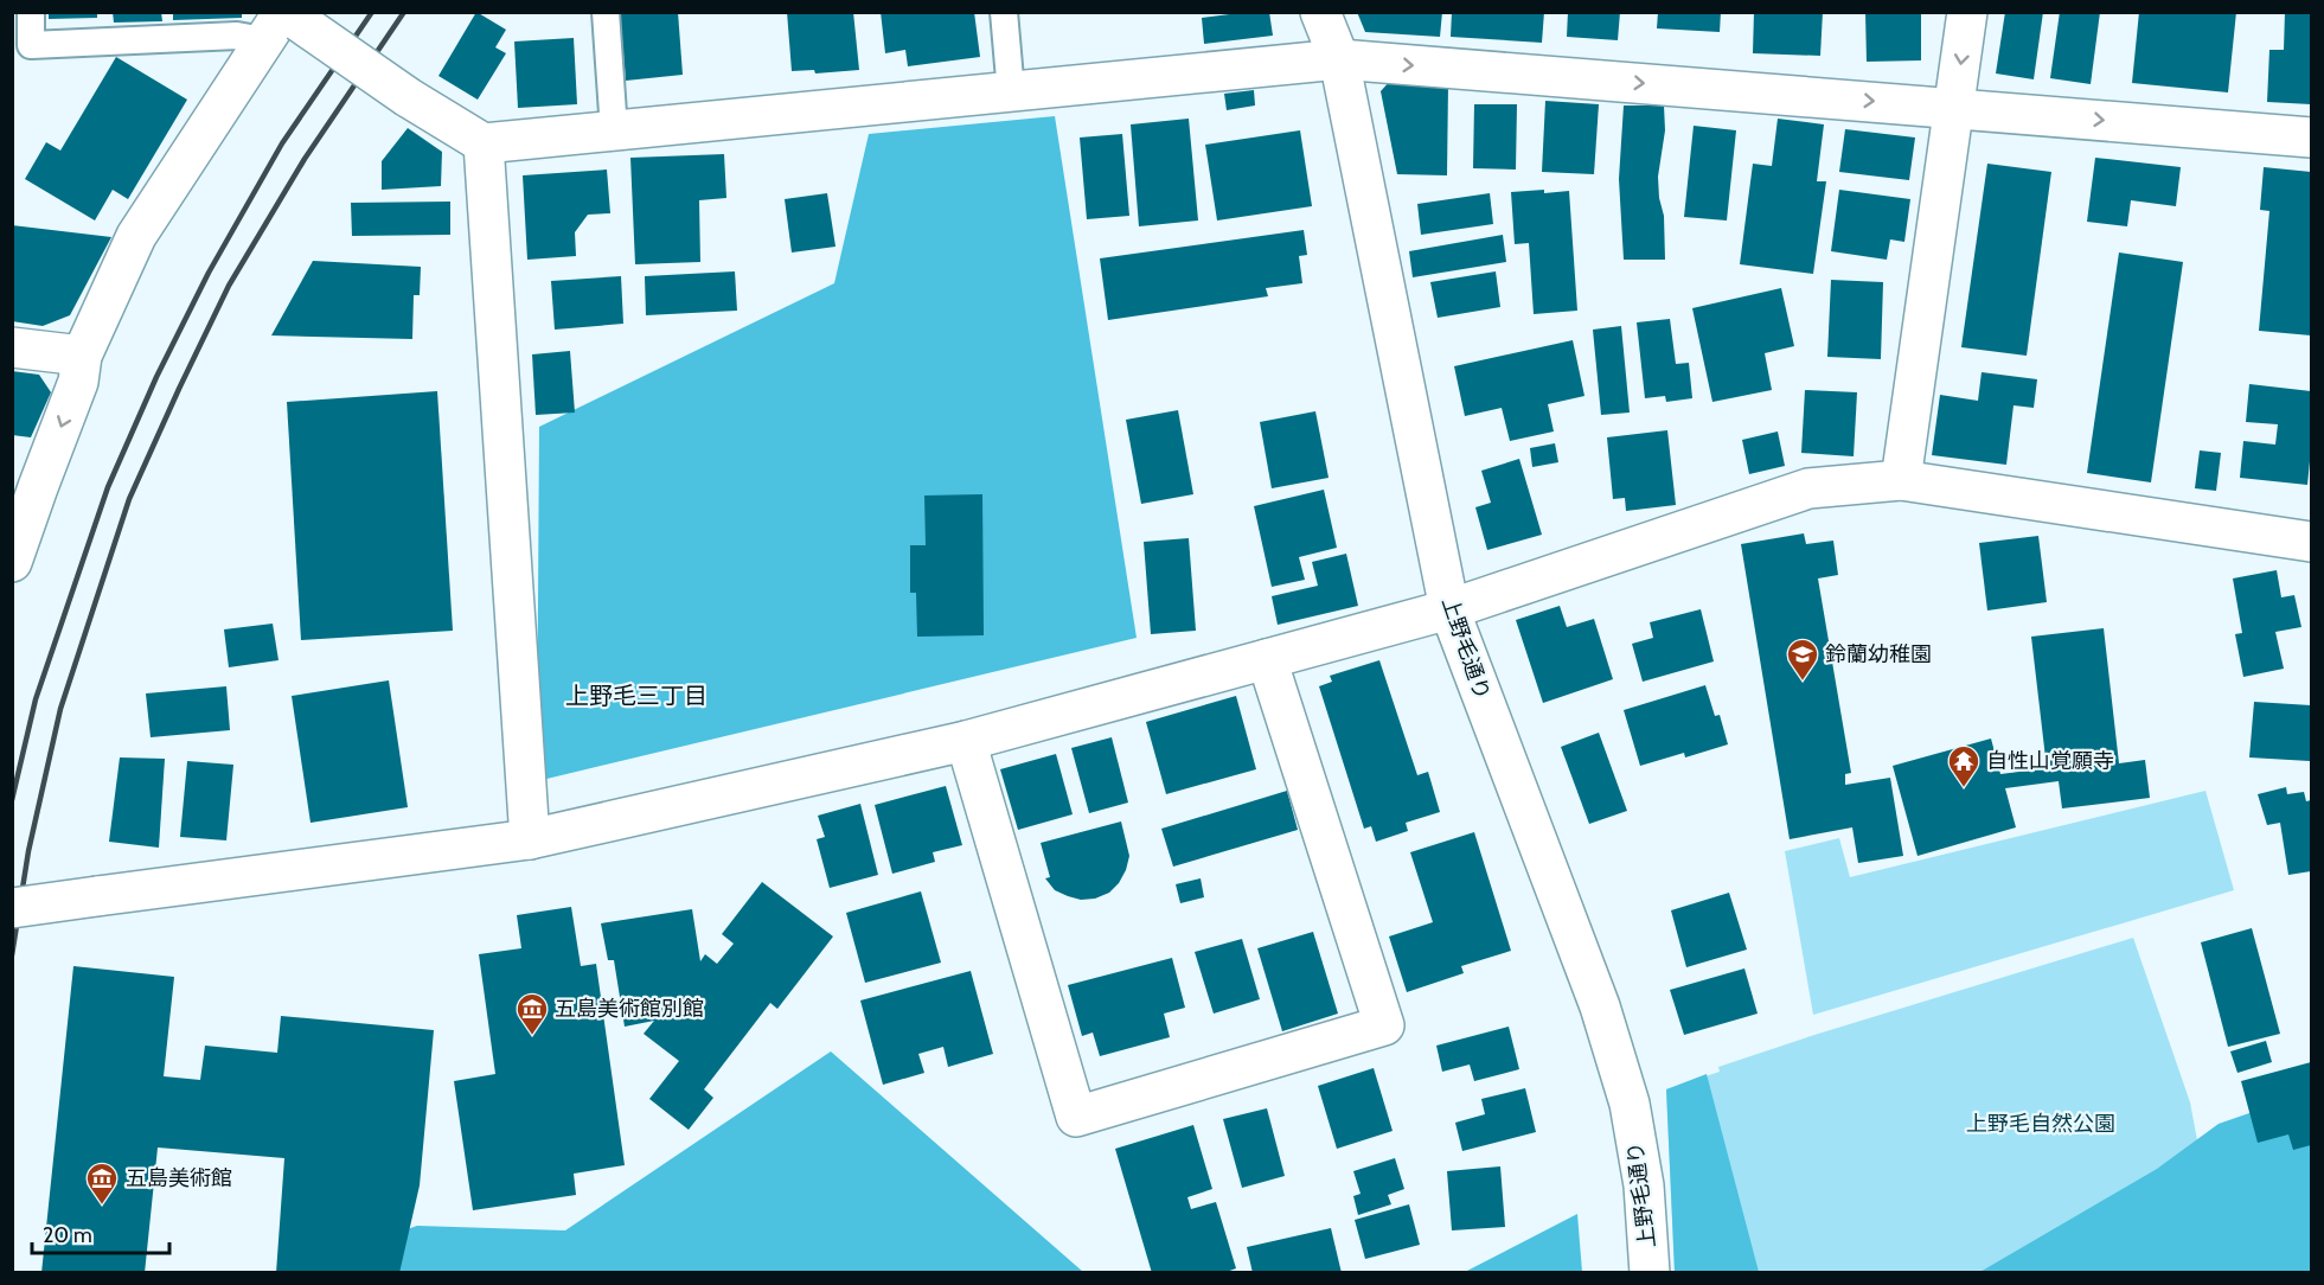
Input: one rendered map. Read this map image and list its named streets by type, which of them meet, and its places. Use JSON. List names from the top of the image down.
{
  "streets": {
    "street": ["上野毛通り"]
  },
  "districts": ["上野毛三丁目"],
  "parks": ["上野毛自然公園"],
  "places": {
    "school or university": ["鈴蘭幼稚園"],
    "temple": ["自性山覚願寺"],
    "museum": ["五島美術館別館", "五島美術館"]
  },
  "scale_bar": "20 m"
}
